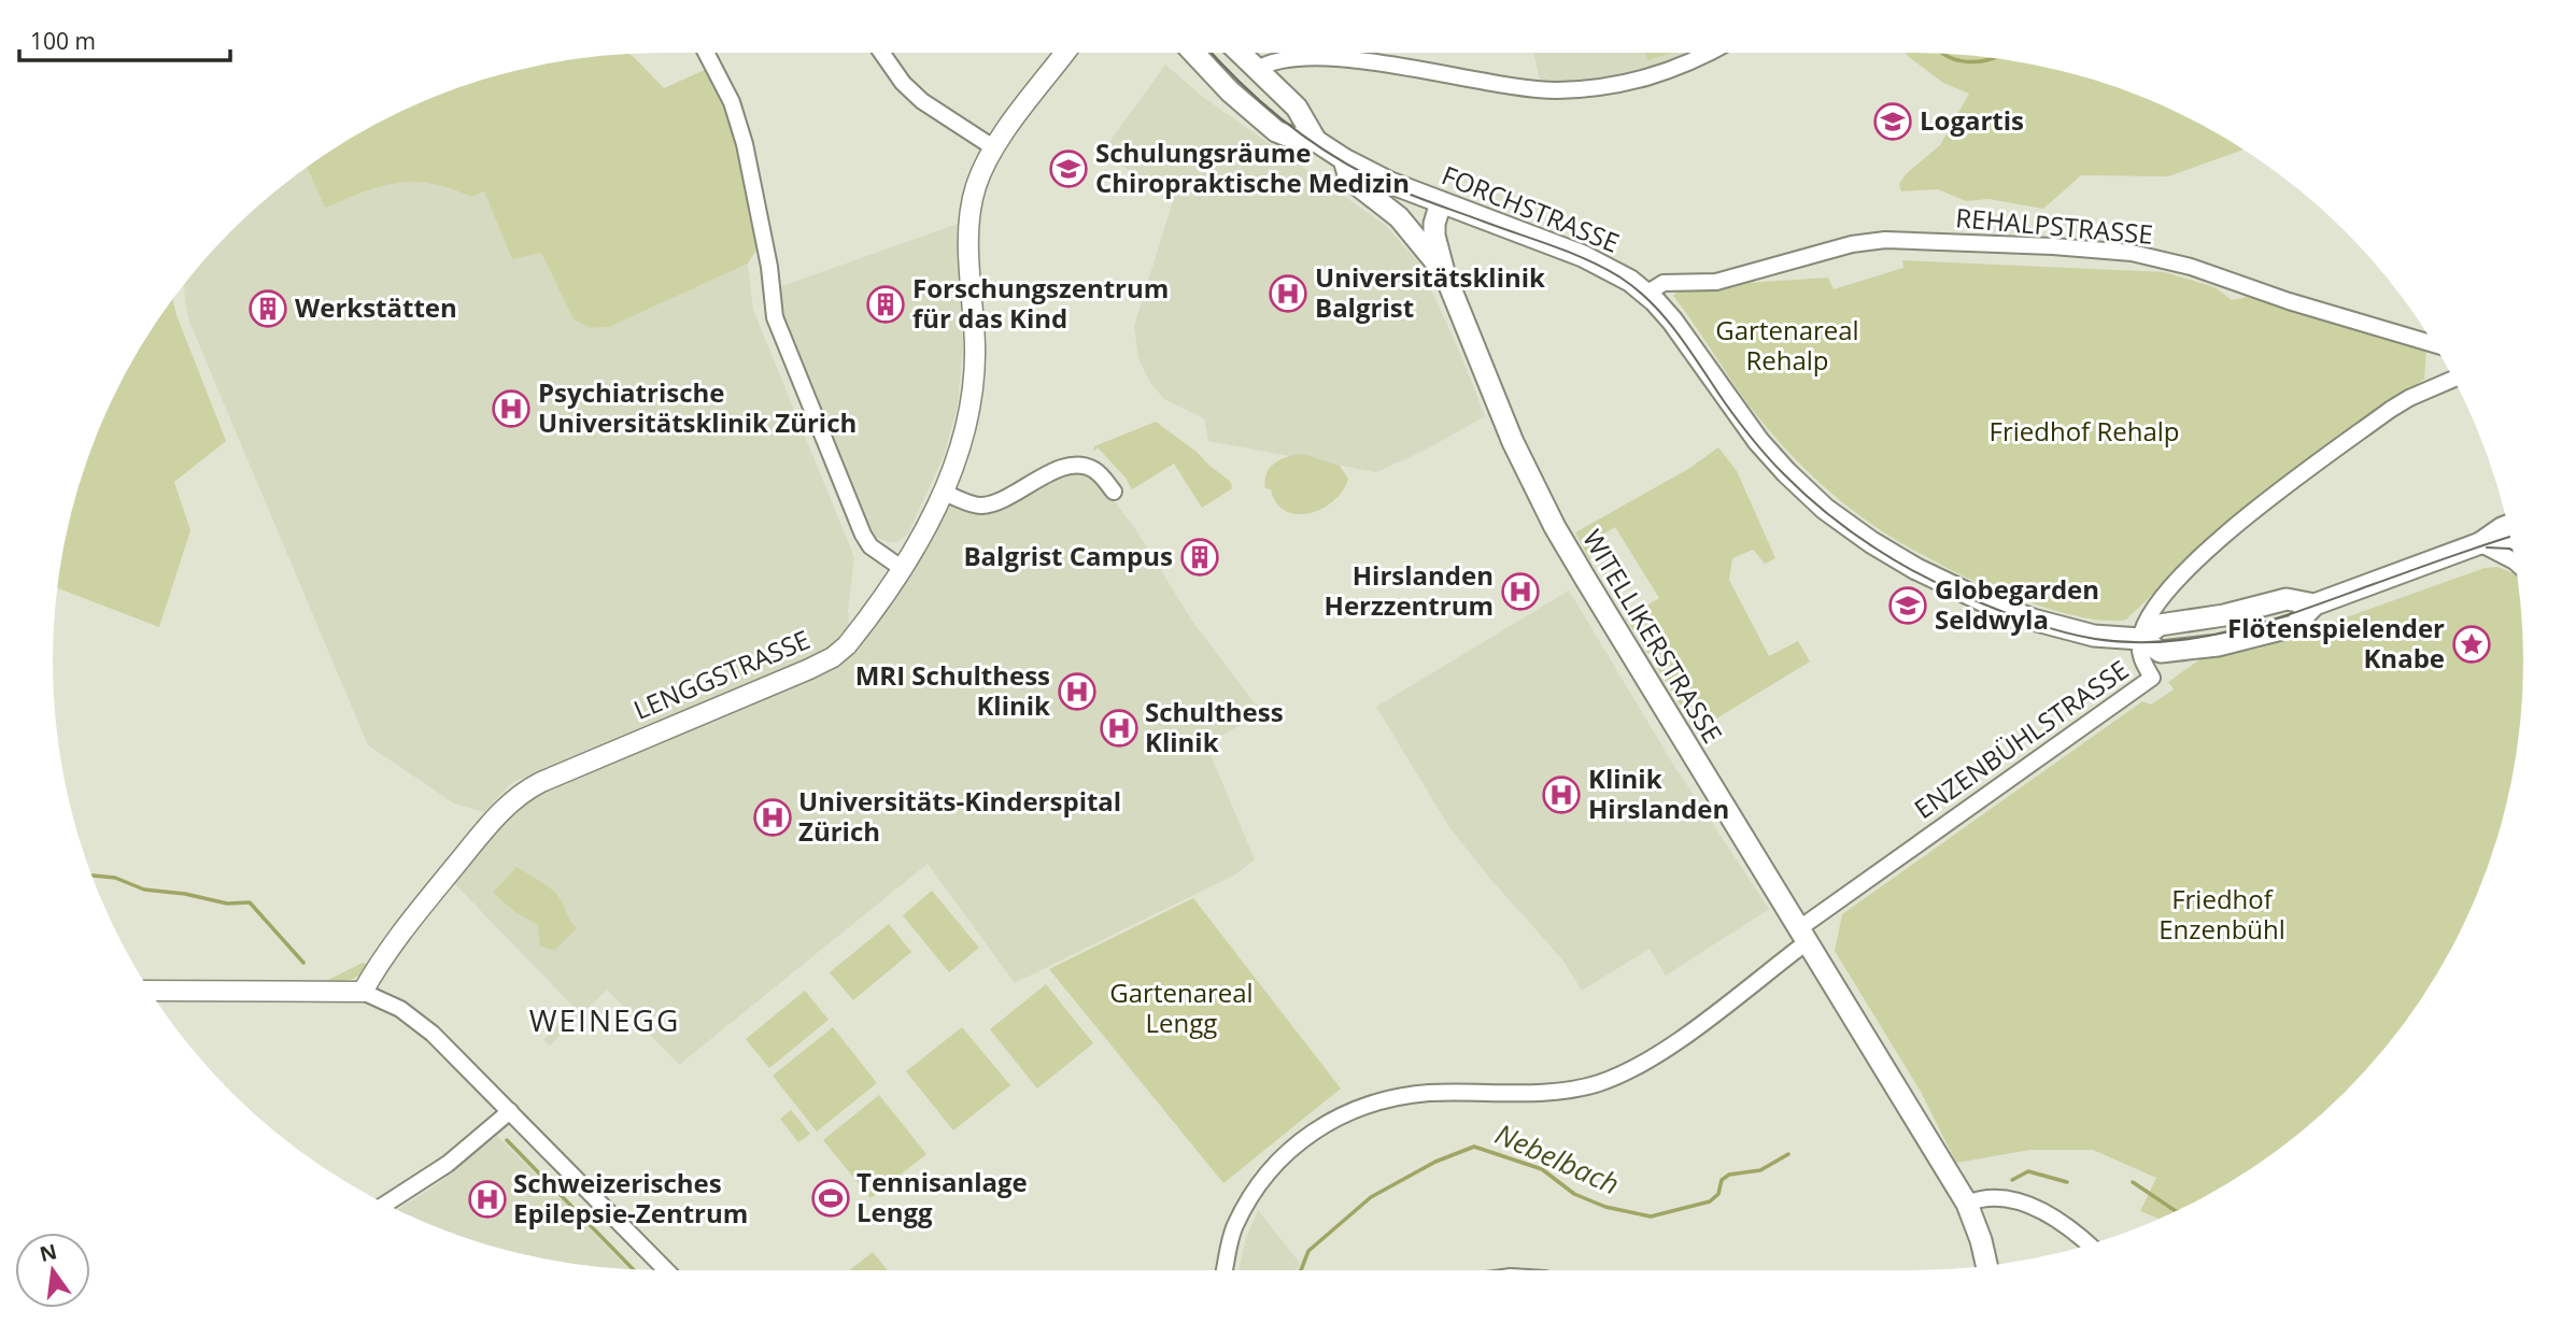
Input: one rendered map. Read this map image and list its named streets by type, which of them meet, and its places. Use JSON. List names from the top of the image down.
{
  "streets": {
    "main road": ["FORCHSTRASSE", "WITELLIKERSTRASSE"],
    "street": ["REHALPSTRASSE", "LENGGSTRASSE", "ENZENBÜHLSTRASSE"]
  },
  "crossings": [
    ["FORCHSTRASSE", "REHALPSTRASSE"],
    ["FORCHSTRASSE", "WITELLIKERSTRASSE"],
    ["FORCHSTRASSE", "ENZENBÜHLSTRASSE"],
    ["WITELLIKERSTRASSE", "ENZENBÜHLSTRASSE"]
  ],
  "districts": ["WEINEGG"],
  "water": ["Nebelbach"],
  "parks": [
    "Gartenareal Rehalp",
    "Friedhof Rehalp",
    "Friedhof Enzenbühl",
    "Gartenareal Lengg"
  ],
  "places": {
    "school or university": ["Logartis", "Schulungsräume Chiropraktische Medizin", "Globegarden Seldwyla"],
    "hospital": [
      "Universitätsklinik Balgrist",
      "Psychiatrische Universitätsklinik Zürich",
      "Hirslanden Herzzentrum",
      "MRI Schulthess Klinik",
      "Schulthess Klinik",
      "Klinik Hirslanden",
      "Universitäts-Kinderspital Zürich",
      "Schweizerisches Epilepsie-Zentrum"
    ],
    "building": ["Forschungszentrum für das Kind", "Werkstätten", "Balgrist Campus"],
    "place": ["Flötenspielender Knabe"],
    "sports": ["Tennisanlage Lengg"]
  },
  "scale_bar": "100 m",
  "north": "top"
}
